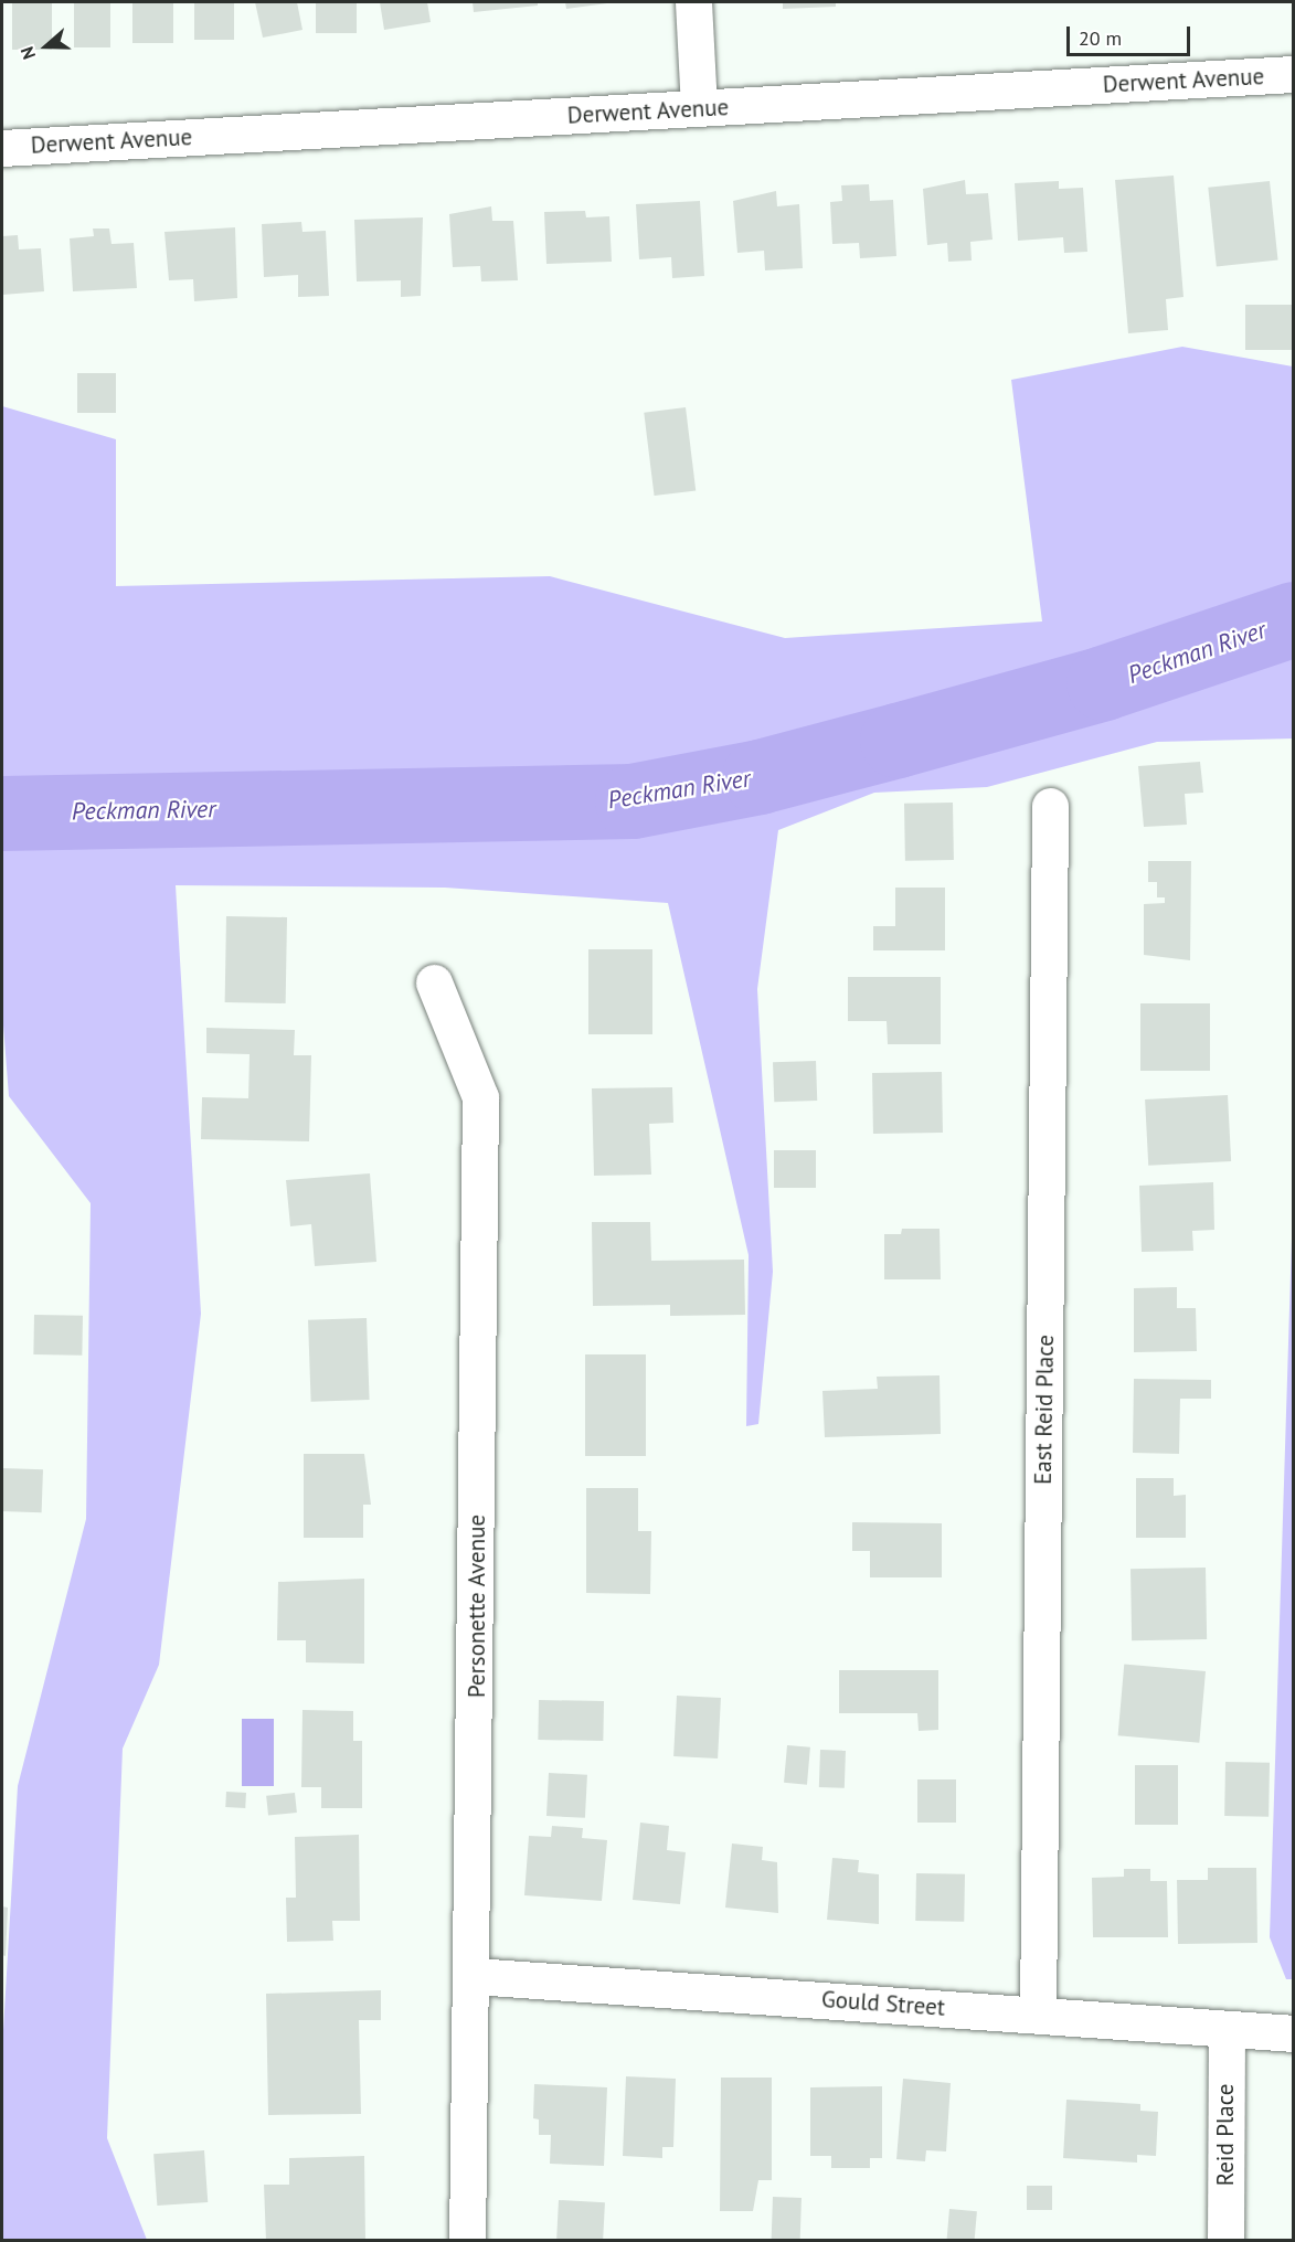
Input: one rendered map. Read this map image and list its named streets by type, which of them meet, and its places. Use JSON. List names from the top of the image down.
{
  "streets": {
    "street": [
      "Derwent Avenue",
      "East Reid Place",
      "Personette Avenue",
      "Gould Street",
      "Reid Place"
    ]
  },
  "crossings": [
    ["East Reid Place", "Gould Street"],
    ["Personette Avenue", "Gould Street"],
    ["Gould Street", "Reid Place"]
  ],
  "water": ["Peckman River"],
  "scale_bar": "20 m",
  "north": "left"
}
